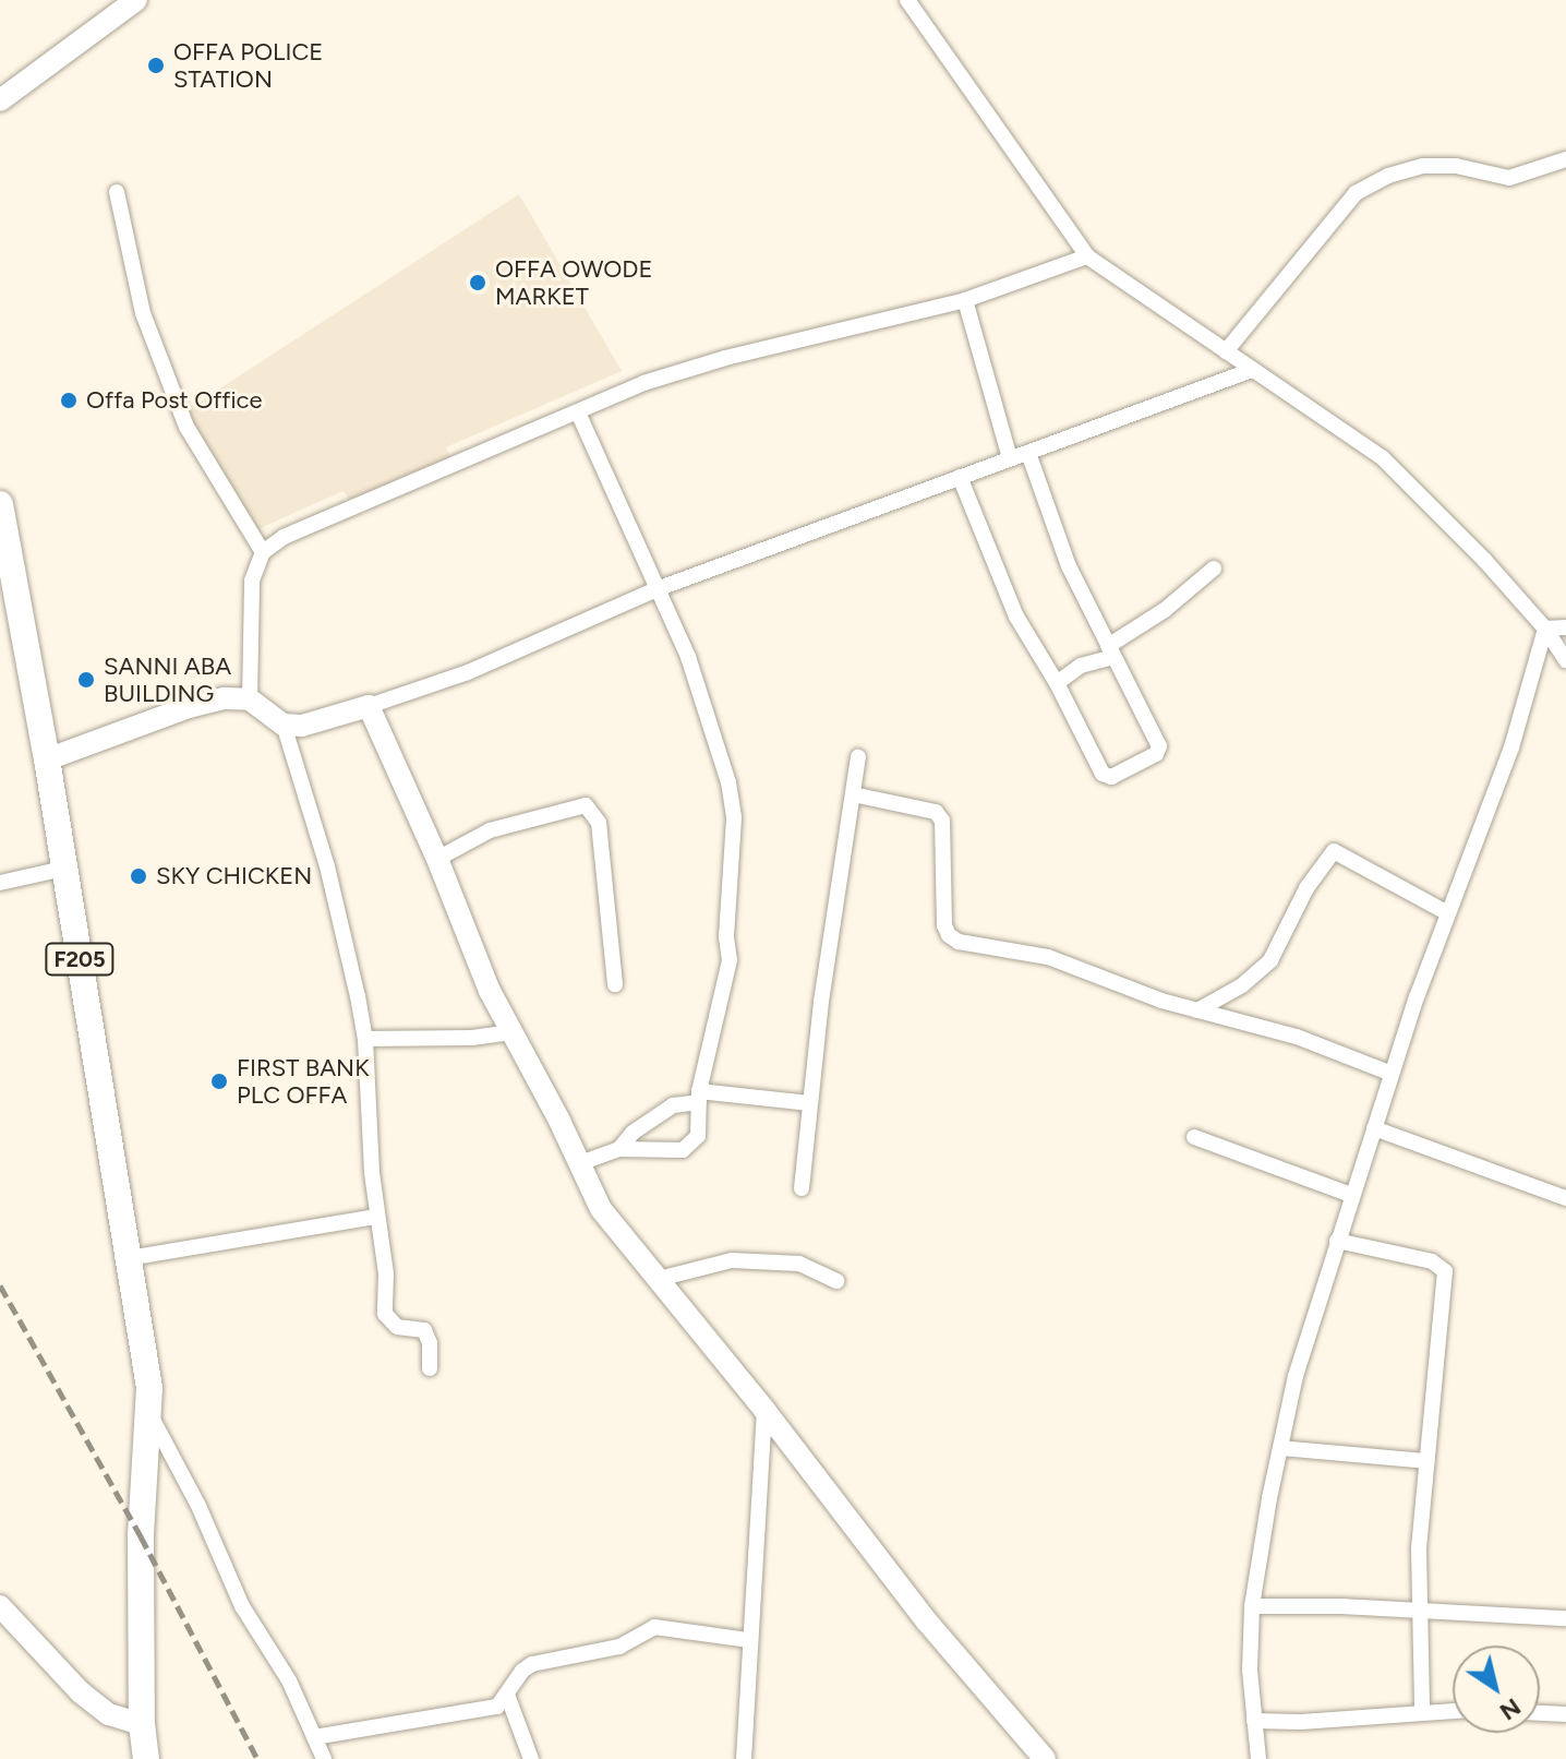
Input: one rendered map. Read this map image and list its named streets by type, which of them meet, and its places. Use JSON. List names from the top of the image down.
{
  "streets": {
    "main road": ["F205"]
  },
  "places": [
    "OFFA POLICE STATION",
    "OFFA OWODE MARKET",
    "Offa Post Office",
    "SANNI ABA BUILDING",
    "SKY CHICKEN",
    "FIRST BANK PLC OFFA"
  ],
  "north": "bottom right"
}
